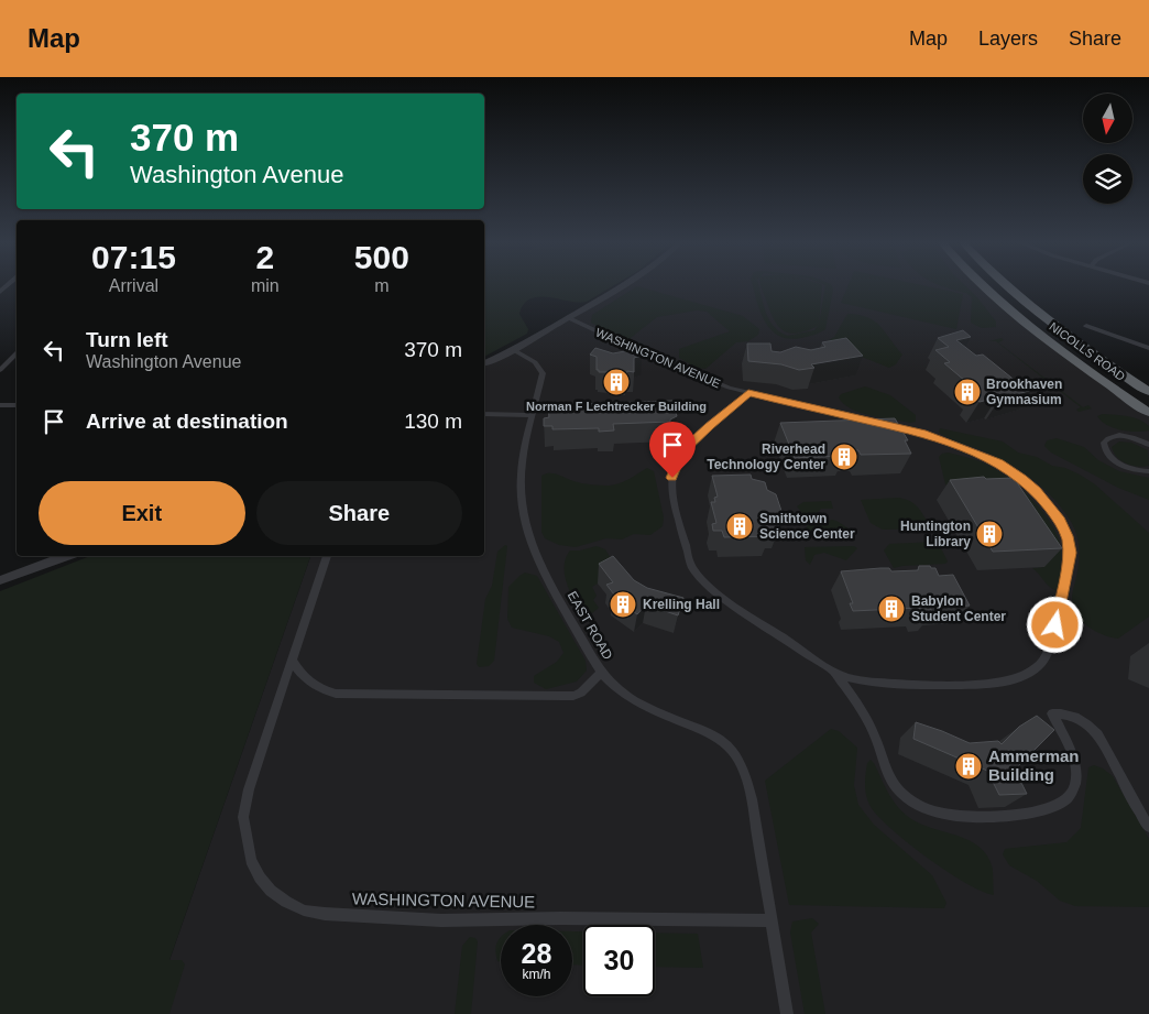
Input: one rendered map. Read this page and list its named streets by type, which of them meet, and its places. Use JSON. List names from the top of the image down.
{
  "streets": {
    "highway": ["NICOLLS ROAD"],
    "street": ["WASHINGTON AVENUE", "EAST ROAD"]
  },
  "crossings": [
    ["WASHINGTON AVENUE", "EAST ROAD"]
  ],
  "places": {
    "building": [
      "Norman F Lechtrecker Building",
      "Brookhaven Gymnasium",
      "Riverhead Technology Center",
      "Smithtown Science Center",
      "Huntington Library",
      "Krelling Hall",
      "Babylon Student Center",
      "Ammerman Building"
    ]
  },
  "north": "bottom",
  "page": {
    "header": "Map",
    "nav": ["Map", "Layers", "Share"],
    "turn": ["370 m", "Washington Avenue"],
    "eta": [
      "07:15",
      "Arrival",
      "2",
      "min",
      "500",
      "m"
    ],
    "list": [
      {
        "name": "Turn left",
        "note": "Washington Avenue",
        "value": "370 m"
      },
      {
        "name": "Arrive at destination",
        "value": "130 m"
      }
    ],
    "buttons": ["Exit", "Share"],
    "speed": "28 km/h",
    "limit": "30"
  }
}
